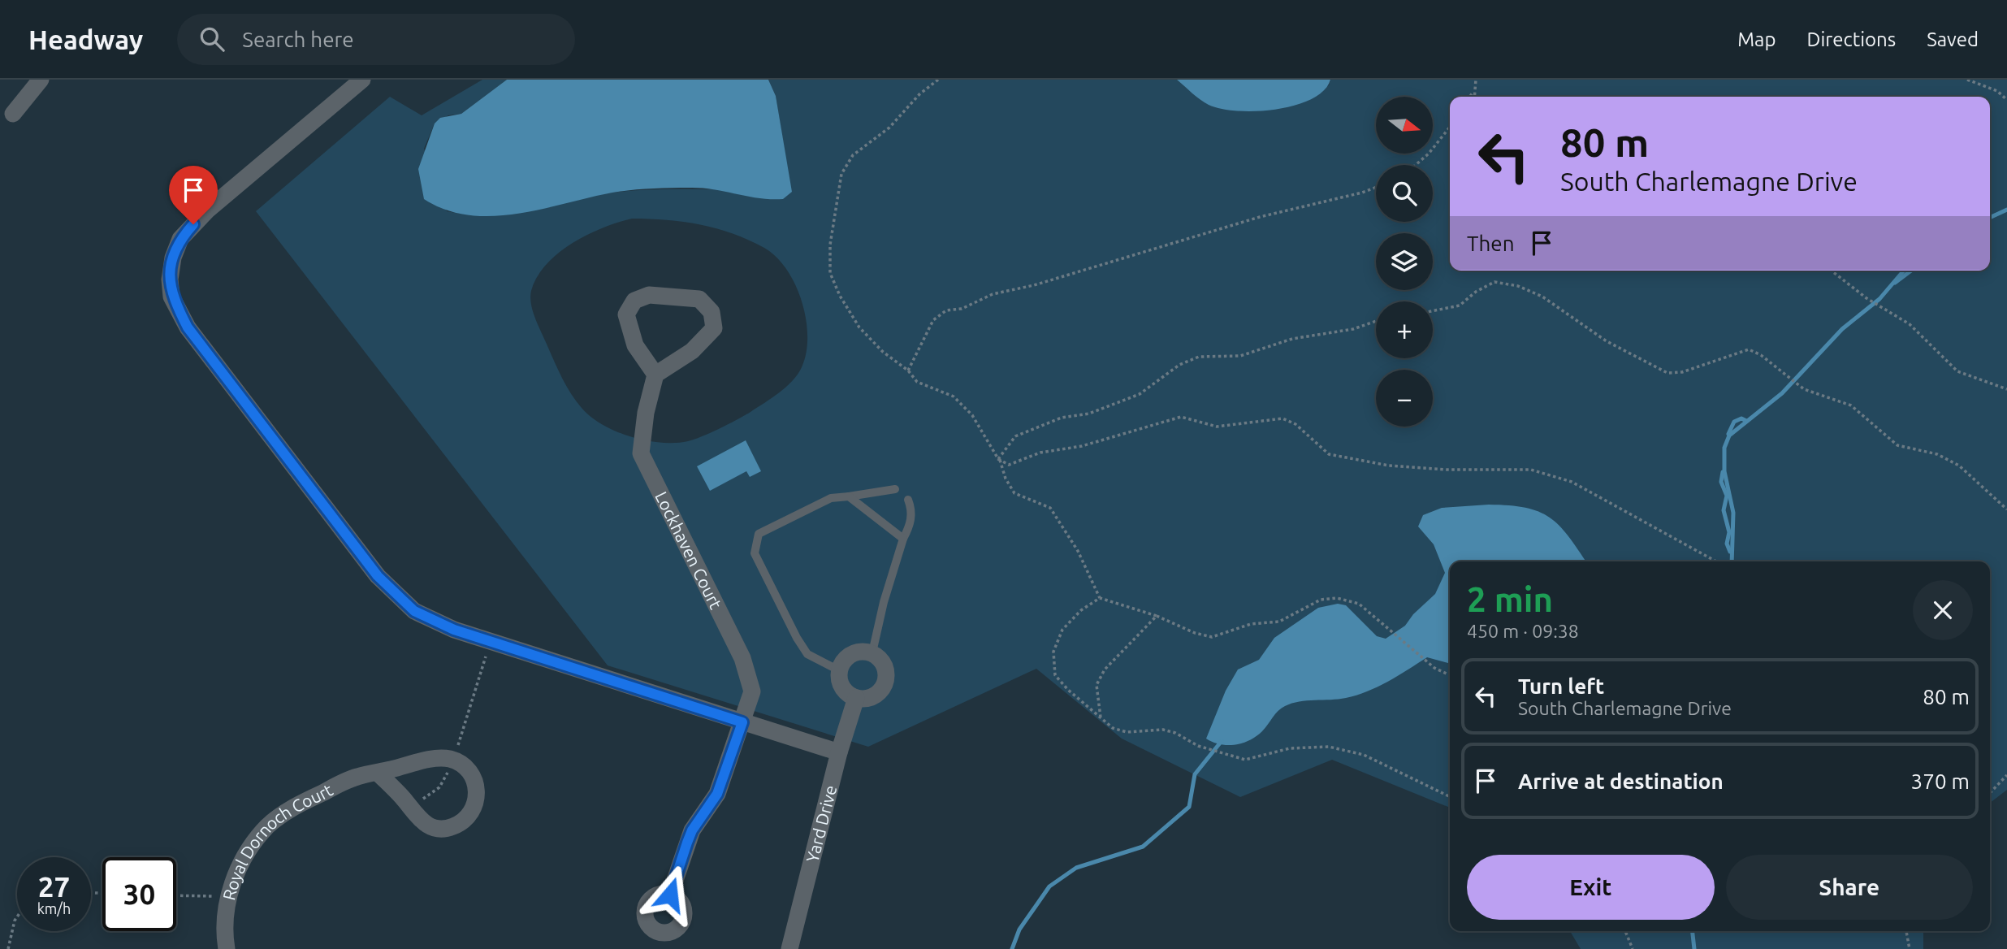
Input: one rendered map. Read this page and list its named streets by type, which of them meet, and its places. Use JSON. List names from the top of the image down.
{
  "streets": {
    "street": ["Lockhaven Court", "Yard Drive", "Royal Dornoch Court"]
  },
  "north": "right",
  "page": {
    "header": "Headway",
    "search": "Search here",
    "nav": ["Map", "Directions", "Saved"],
    "map_buttons": ["+", "−"],
    "turn": ["80 m", "South Charlemagne Drive"],
    "then": "Then",
    "heading": ["2 min", "450 m · 09:38"],
    "list": [
      {
        "name": "Turn left",
        "note": "South Charlemagne Drive",
        "value": "80 m"
      },
      {
        "name": "Arrive at destination",
        "value": "370 m"
      }
    ],
    "buttons": ["Exit", "Share"],
    "speed": "27 km/h",
    "limit": "30"
  }
}
